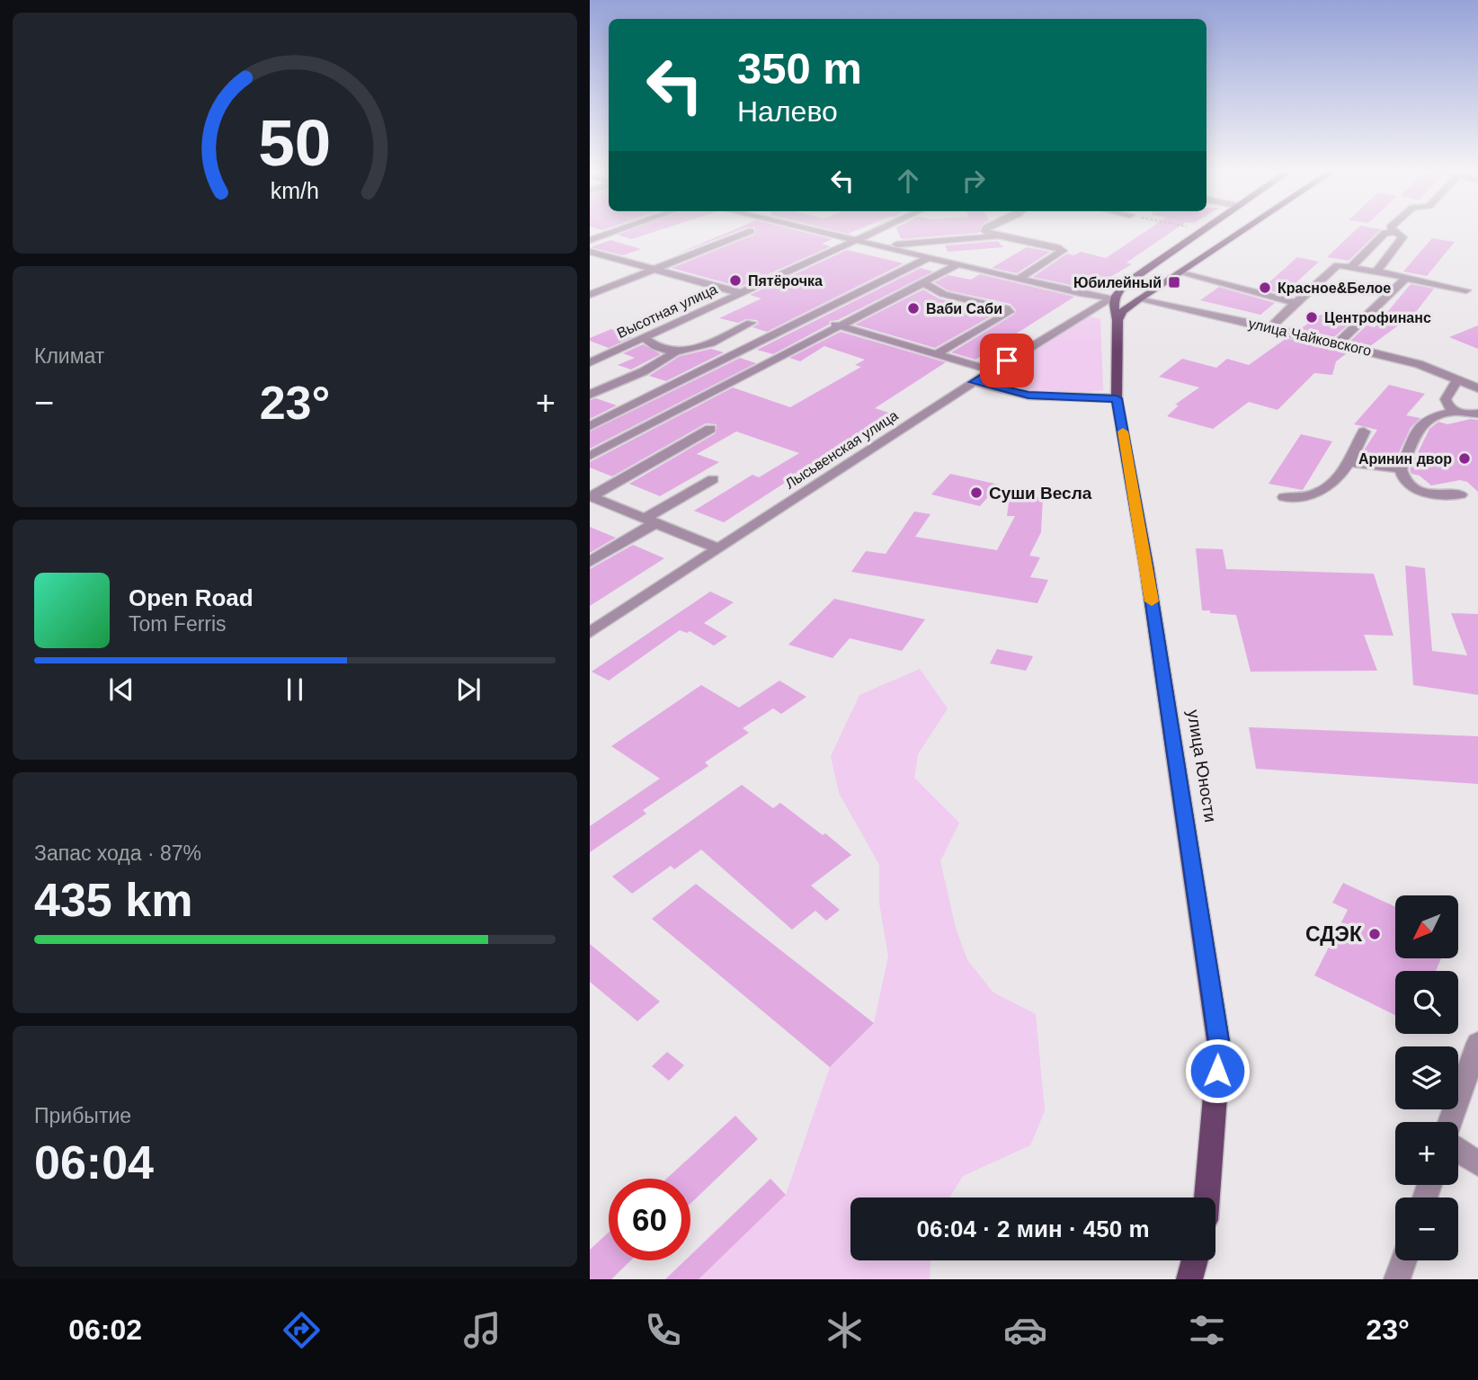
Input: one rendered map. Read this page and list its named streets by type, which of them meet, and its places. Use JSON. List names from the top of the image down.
{
  "streets": {
    "main road": ["Лысьвенская улица", "улица Юности"],
    "street": ["Высотная улица", "улица Чайковского"]
  },
  "places": {
    "other": [
      "Пятёрочка",
      "Красное&Белое",
      "Ваби Саби",
      "Центрофинанс",
      "Аринин двор",
      "Суши Весла",
      "СДЭК"
    ],
    "transit": ["Юбилейный"]
  },
  "north": "bottom left",
  "page": {
    "turn": ["350 m", "Налево"],
    "tile": [
      "Климат",
      ["Запас хода · 87%", "435 km"],
      ["Прибытие", "06:04"]
    ],
    "heat": ["−", "23°", "+"],
    "song": ["Open Road", "Tom Ferris"],
    "map_buttons": ["+", "−"],
    "limit": "60",
    "trip": "06:04 · 2 мин · 450 m",
    "tabs": ["06:02", "23°"],
    "gauge": ["50", "km/h"]
  }
}
